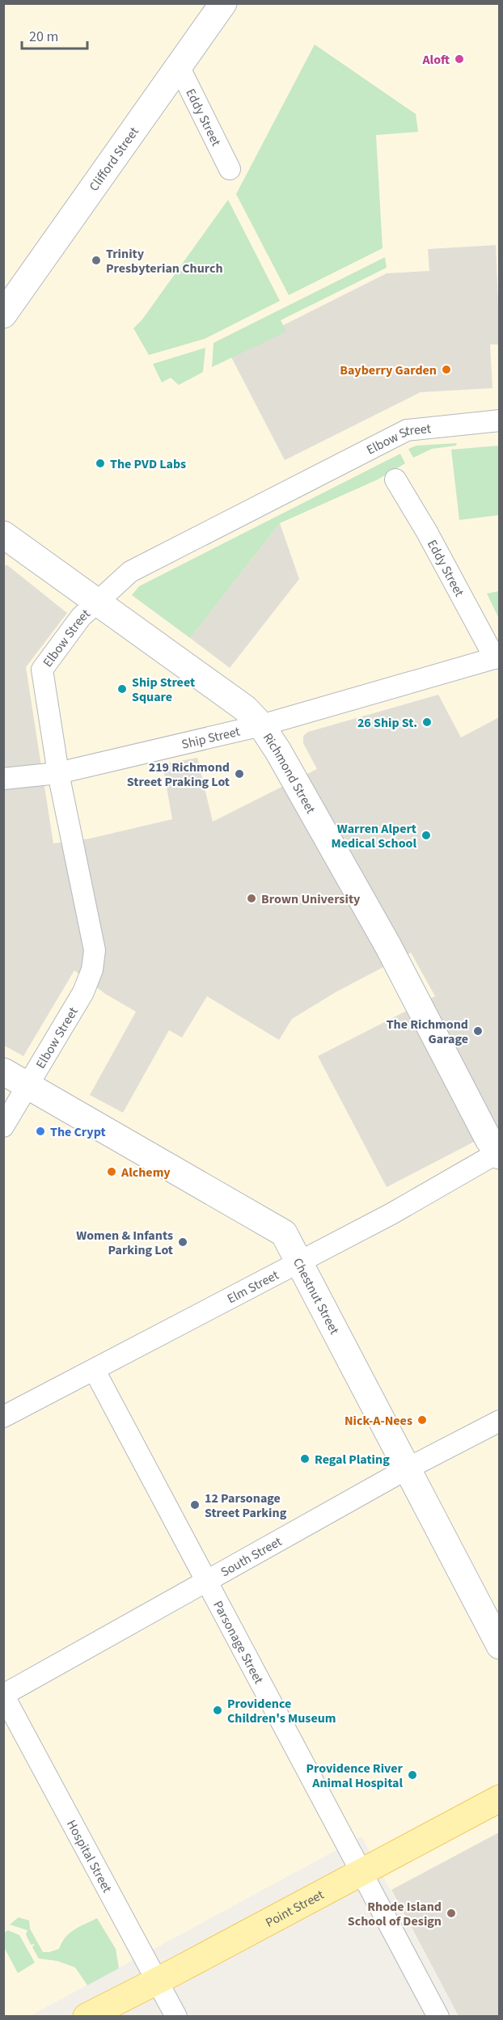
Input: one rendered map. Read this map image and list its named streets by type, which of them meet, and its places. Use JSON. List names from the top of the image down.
{
  "streets": {
    "main road": ["Point Street"],
    "street": [
      "Eddy Street",
      "Clifford Street",
      "Elbow Street",
      "Ship Street",
      "Richmond Street",
      "Elm Street",
      "Chestnut Street",
      "South Street",
      "Parsonage Street",
      "Hospital Street"
    ]
  },
  "crossings": [
    ["Eddy Street", "Clifford Street"],
    ["Eddy Street", "Ship Street"],
    ["Elbow Street", "Ship Street"],
    ["Elbow Street", "Richmond Street"],
    ["Elbow Street", "Chestnut Street"],
    ["Ship Street", "Richmond Street"],
    ["Richmond Street", "Elm Street"],
    ["Elm Street", "Chestnut Street"],
    ["Elm Street", "Parsonage Street"],
    ["Chestnut Street", "South Street"],
    ["South Street", "Parsonage Street"],
    ["South Street", "Hospital Street"],
    ["Parsonage Street", "Point Street"],
    ["Hospital Street", "Point Street"]
  ],
  "places": [
    "Aloft",
    "Trinity Presbyterian Church",
    "Bayberry Garden",
    "The PVD Labs",
    "Ship Street Square",
    "26 Ship St.",
    "219 Richmond Street Praking Lot",
    "Warren Alpert Medical School",
    "Brown University",
    "The Richmond Garage",
    "The Crypt",
    "Alchemy",
    "Women & Infants Parking Lot",
    "Nick-A-Nees",
    "Regal Plating",
    "12 Parsonage Street Parking",
    "Providence Children's Museum",
    "Providence River Animal Hospital",
    "Rhode Island School of Design"
  ],
  "scale_bar": "20 m"
}
